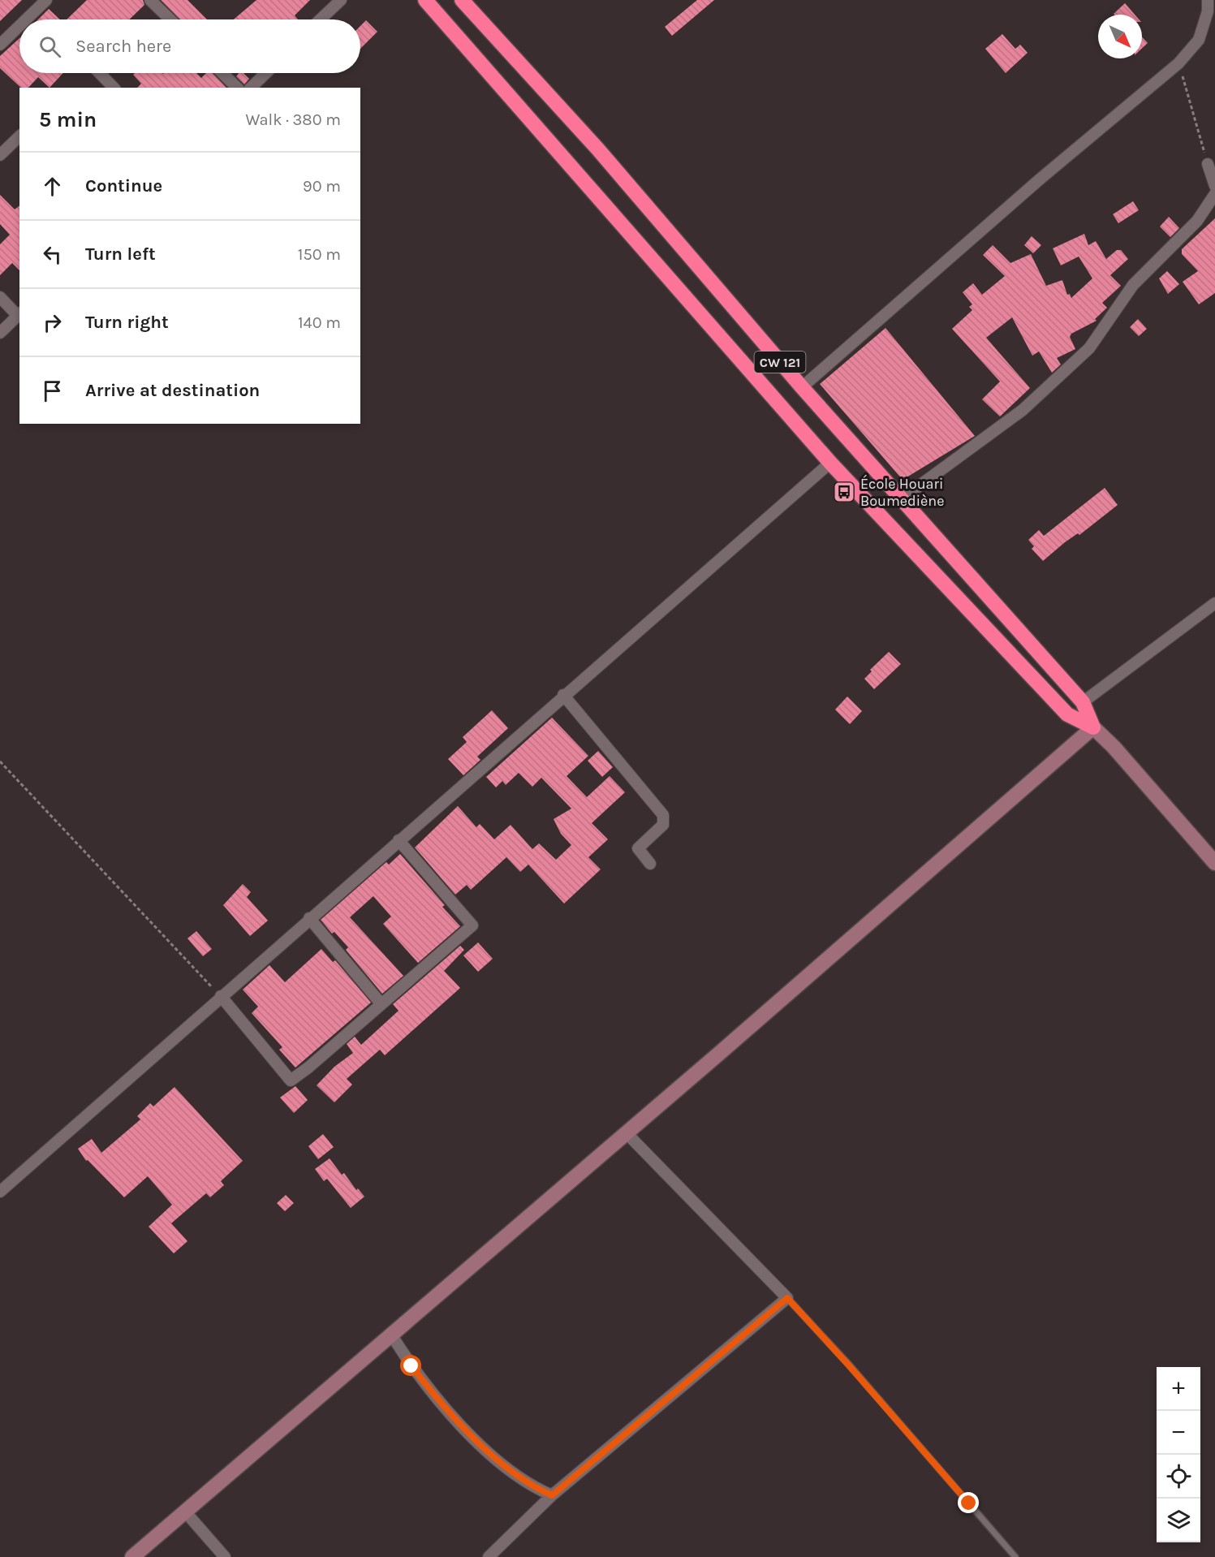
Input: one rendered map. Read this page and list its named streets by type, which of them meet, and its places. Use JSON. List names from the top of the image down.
{
  "streets": {
    "highway": ["CW 121"]
  },
  "places": {
    "bus stop": ["École Houari Boumediène"]
  },
  "north": "bottom right",
  "page": {
    "search": "Search here",
    "heading": ["5 min", "Walk · 380 m"],
    "list": [
      ["Continue", "90 m"],
      ["Turn left", "150 m"],
      ["Turn right", "140 m"],
      "Arrive at destination"
    ],
    "map_buttons": ["+", "−"]
  }
}
